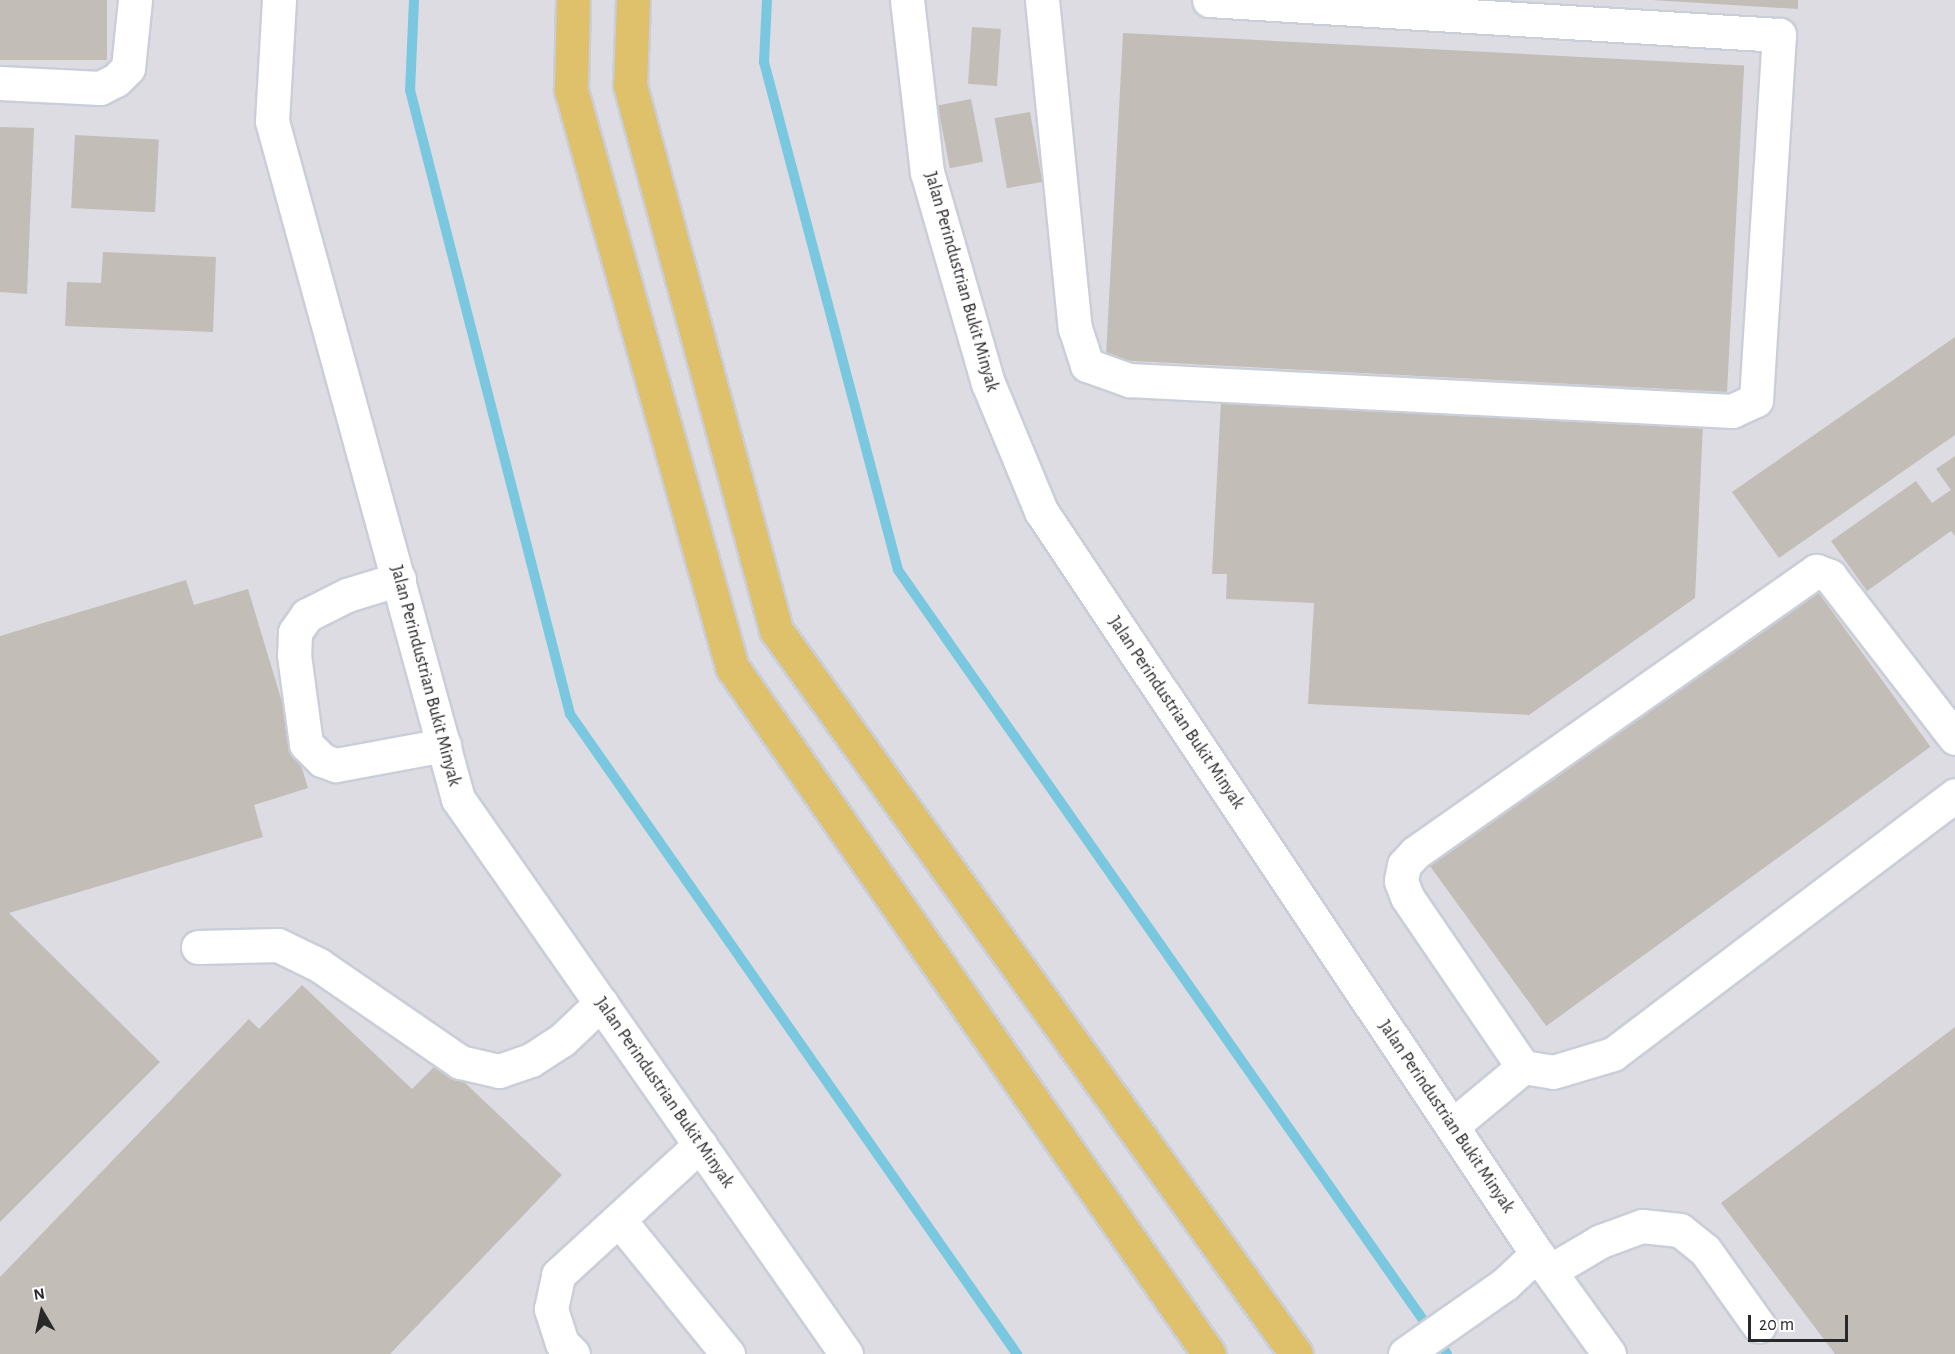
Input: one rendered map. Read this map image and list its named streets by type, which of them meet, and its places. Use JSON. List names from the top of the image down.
{
  "streets": {
    "street": ["Jalan Perindustrian Bukit Minyak"]
  },
  "scale_bar": "20 m",
  "north": "top"
}
